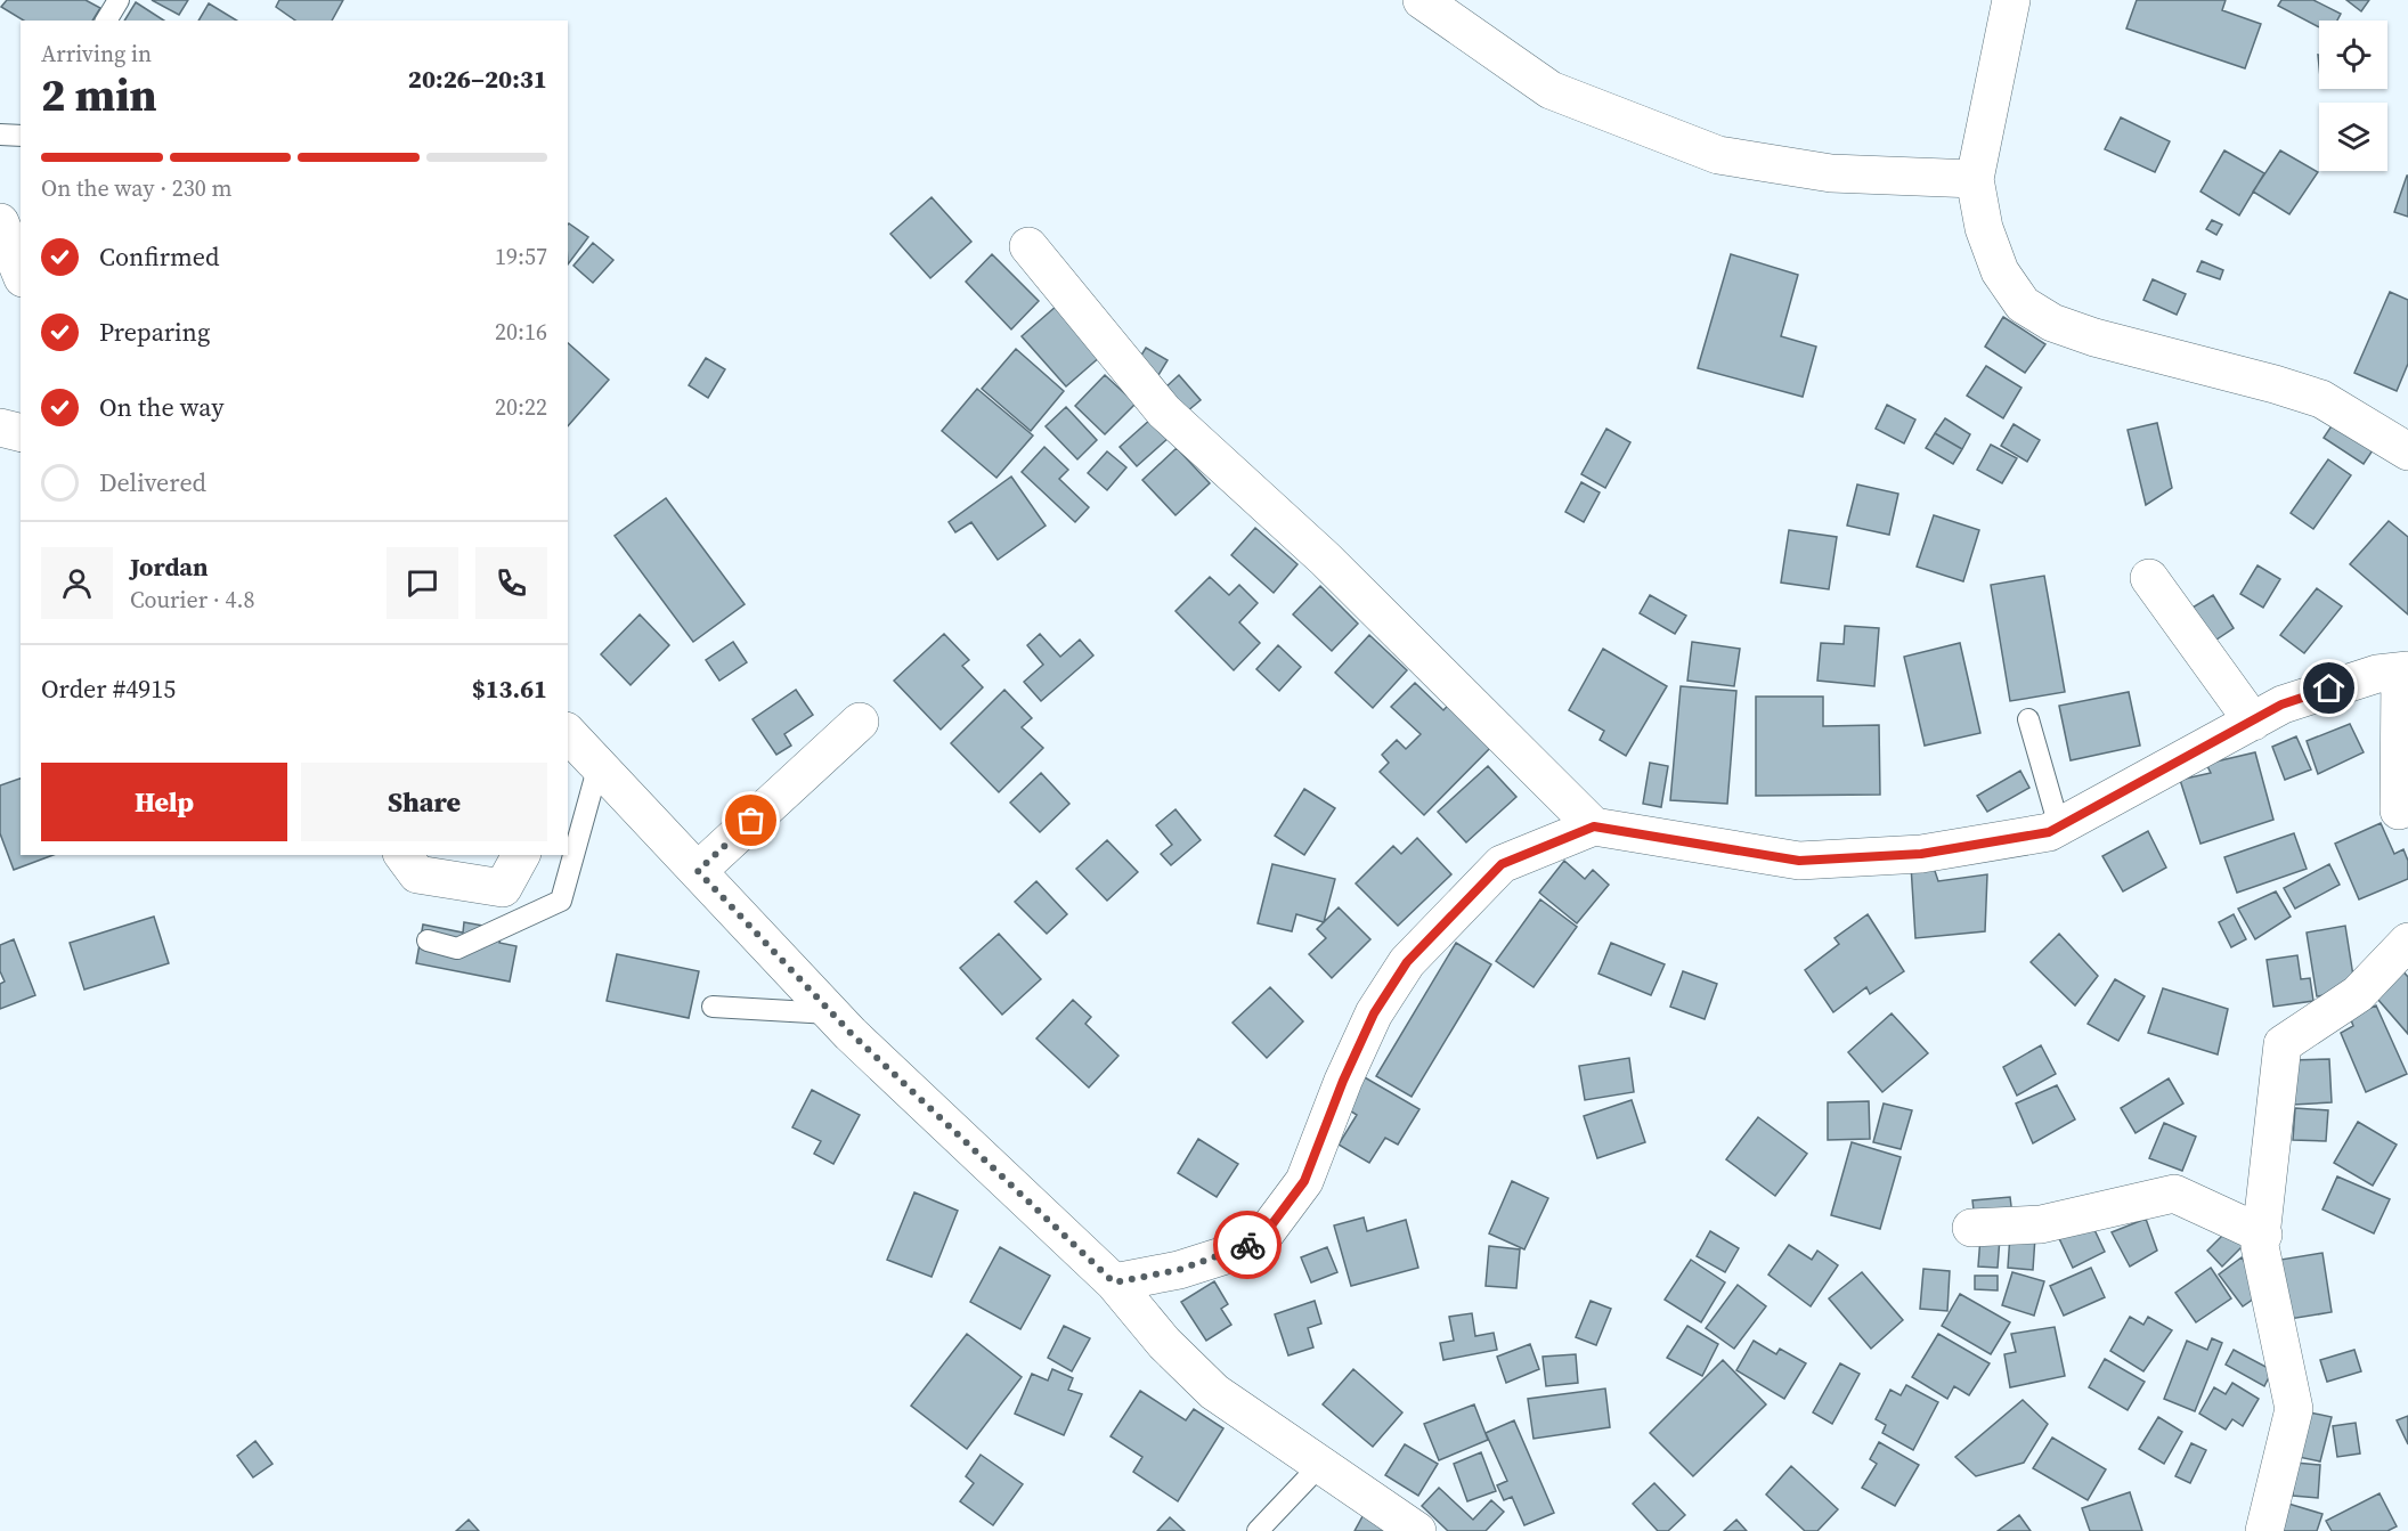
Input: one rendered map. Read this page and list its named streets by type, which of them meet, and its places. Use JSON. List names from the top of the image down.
{
  "page": {
    "heading": ["2 min", "Arriving in", "20:26–20:31"],
    "panel": [
      "Jordan",
      "Courier · 4.8",
      "Order #4915",
      "$13.61"
    ],
    "bar": "On the way · 230 m",
    "list": [
      ["Confirmed", "19:57"],
      ["Preparing", "20:16"],
      ["On the way", "20:22"],
      "Delivered"
    ],
    "buttons": ["Help", "Share"]
  }
}
